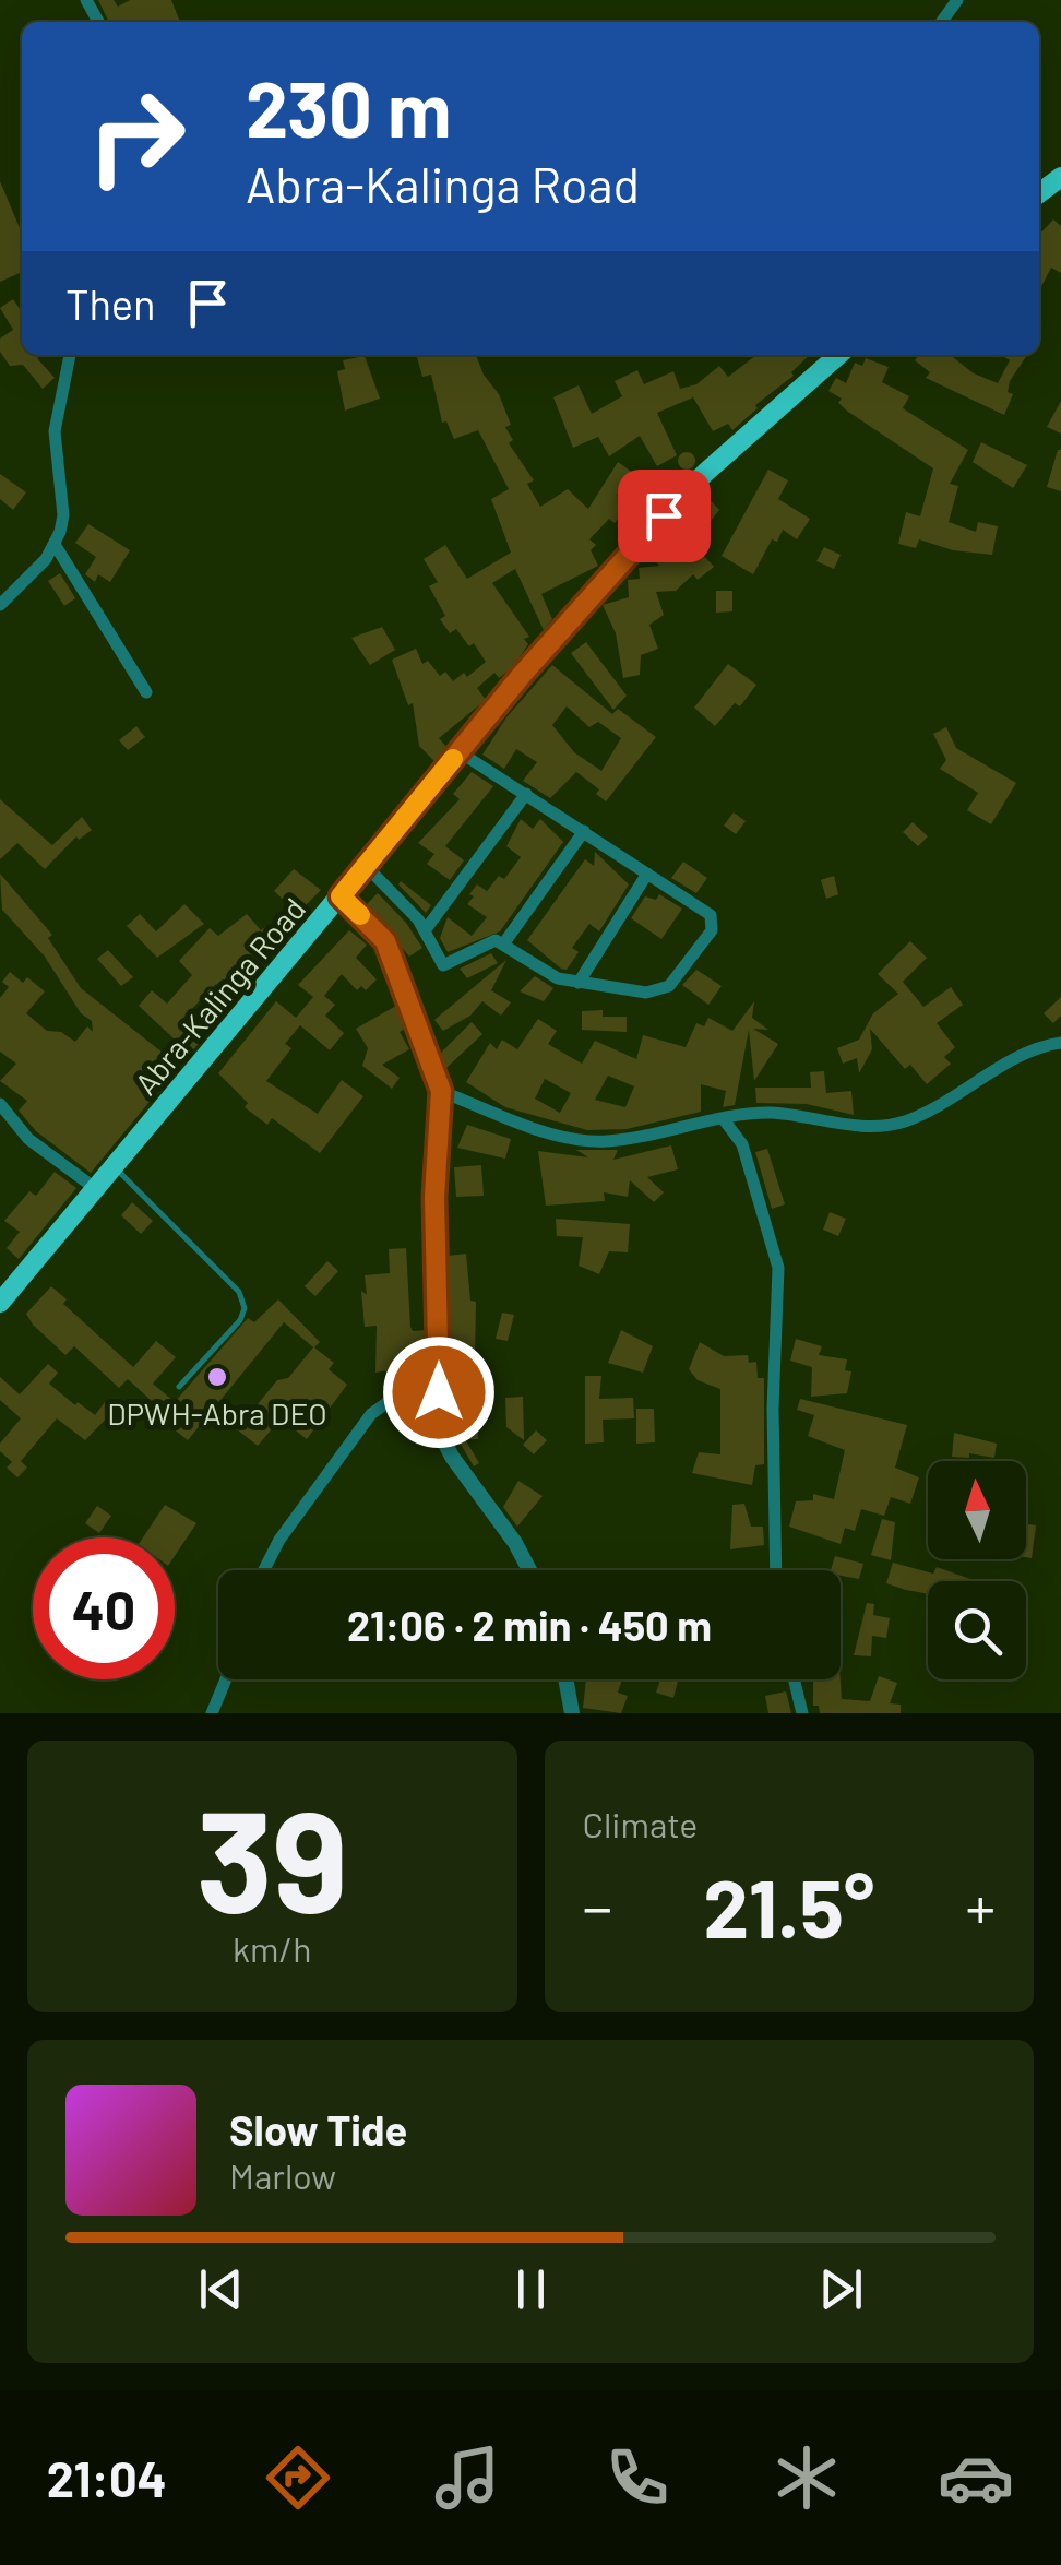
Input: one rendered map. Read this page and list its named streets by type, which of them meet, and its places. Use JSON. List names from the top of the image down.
{
  "streets": {
    "main road": ["Abra-Kalinga Road"]
  },
  "places": ["DPWH-Abra DEO"],
  "north": "top",
  "page": {
    "turn": ["230 m", "Abra-Kalinga Road"],
    "then": "Then",
    "limit": "40",
    "trip": "21:06 · 2 min · 450 m",
    "tile": [
      ["39", "km/h"],
      "Climate"
    ],
    "heat": ["−", "21.5°", "+"],
    "song": ["Slow Tide", "Marlow"],
    "tabs": "21:04"
  }
}
